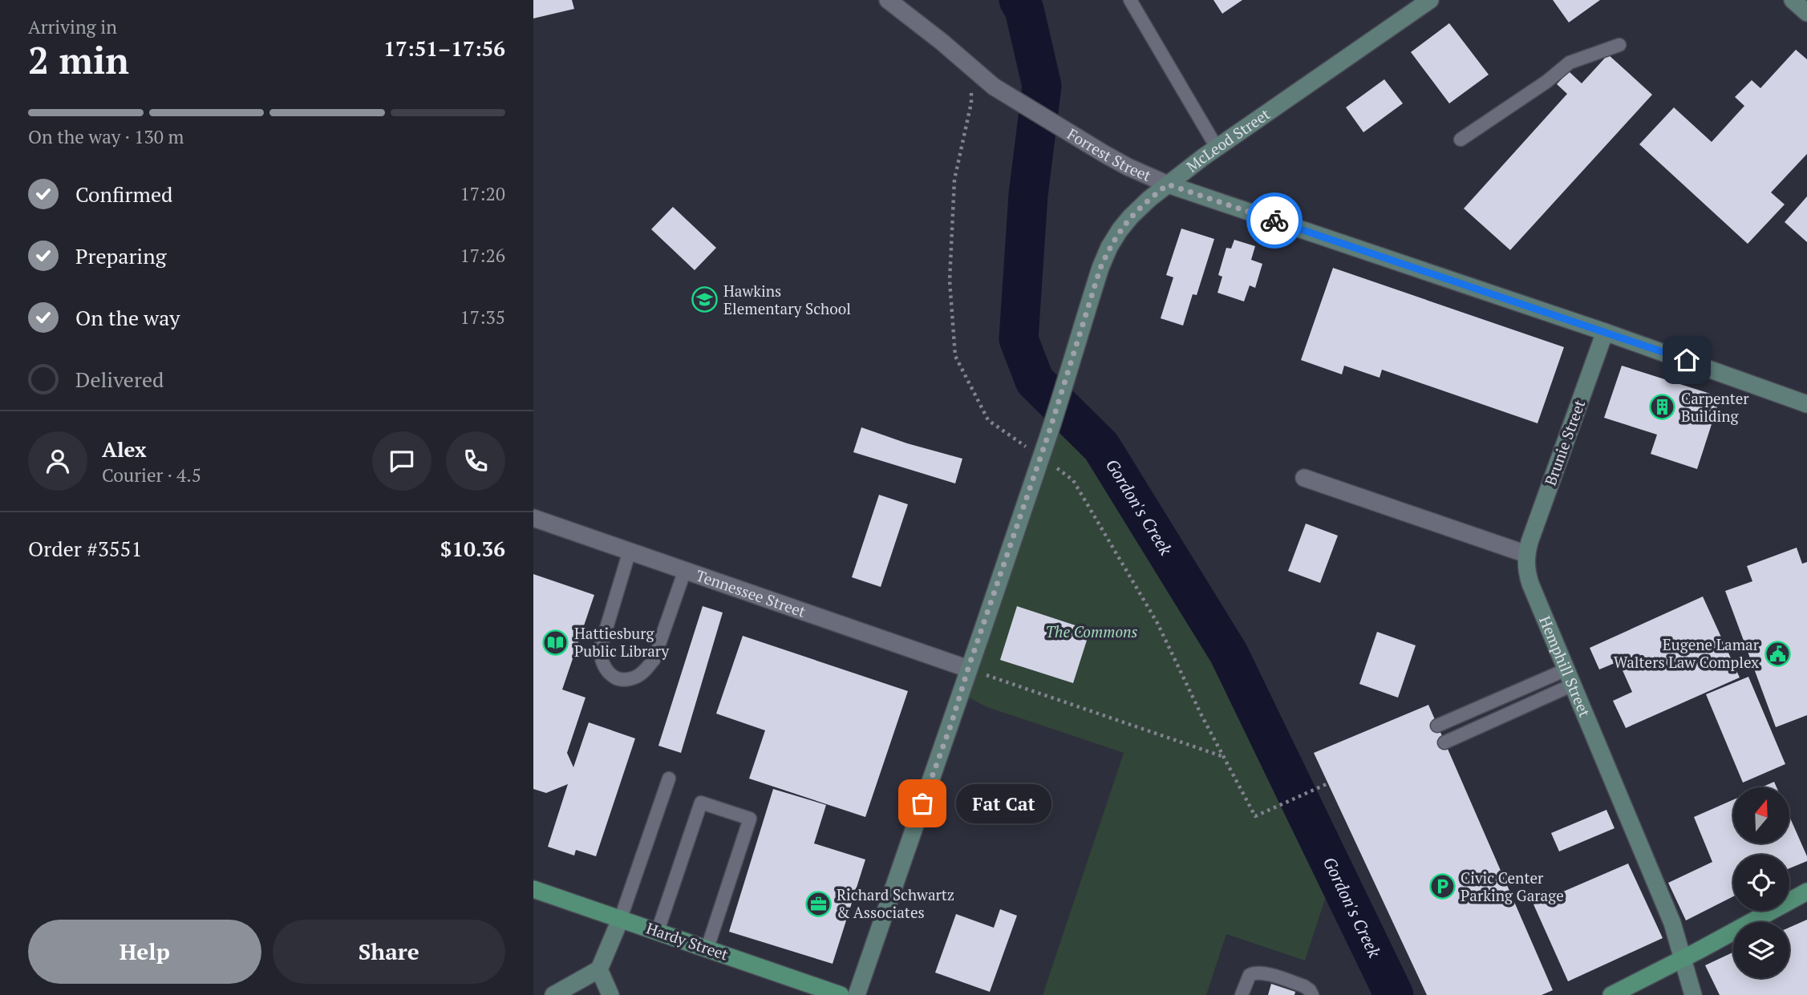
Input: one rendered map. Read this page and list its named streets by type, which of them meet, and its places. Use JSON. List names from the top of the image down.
{
  "streets": {
    "main road": ["Hardy Street"],
    "street": [
      "McLeod Street",
      "Forrest Street",
      "Brunie Street",
      "Tennessee Street",
      "Hemphill Street"
    ]
  },
  "crossings": [
    ["McLeod Street", "Forrest Street"],
    ["McLeod Street", "Tennessee Street"],
    ["Forrest Street", "Brunie Street"],
    ["Brunie Street", "Hemphill Street"]
  ],
  "water": ["Gordon's Creek"],
  "parks": ["The Commons"],
  "places": {
    "school or university": ["Hawkins Elementary School"],
    "building": ["Carpenter Building"],
    "library": ["Hattiesburg Public Library"],
    "public building": ["Eugene Lamar Walters Law Complex"],
    "other": ["Fat Cat"],
    "parking": ["Civic Center Parking Garage"],
    "office": ["Richard Schwartz & Associates"]
  },
  "north": "top",
  "page": {
    "heading": ["2 min", "Arriving in", "17:51–17:56"],
    "panel": [
      "Alex",
      "Courier · 4.5",
      "Order #3551",
      "$10.36"
    ],
    "bar": "On the way · 130 m",
    "list": [
      ["Confirmed", "17:20"],
      ["Preparing", "17:26"],
      ["On the way", "17:35"],
      "Delivered"
    ],
    "bubble": "Fat Cat",
    "buttons": ["Help", "Share"]
  }
}
